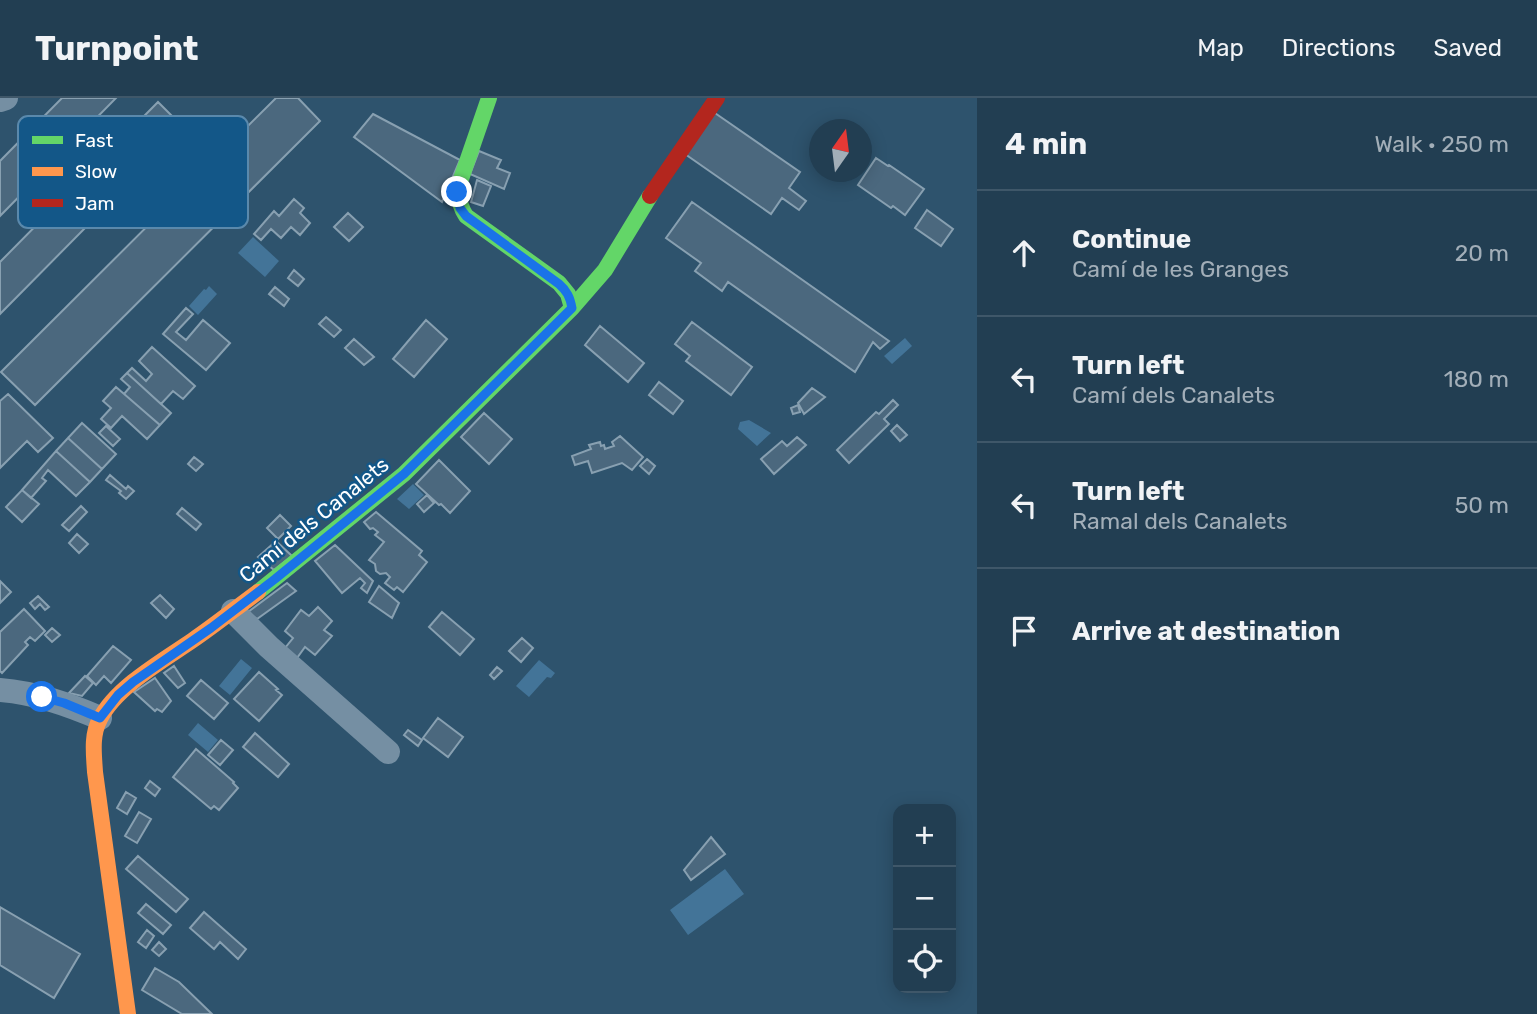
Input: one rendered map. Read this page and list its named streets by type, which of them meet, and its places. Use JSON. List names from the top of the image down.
{
  "streets": {
    "street": ["Camí dels Canalets"]
  },
  "legend": ["Fast", "Slow", "Jam"],
  "north": "top",
  "page": {
    "header": "Turnpoint",
    "nav": ["Map", "Directions", "Saved"],
    "heading": ["4 min", "Walk · 250 m"],
    "list": [
      ["Continue", "Camí de les Granges", "20 m"],
      ["Turn left", "Camí dels Canalets", "180 m"],
      ["Turn left", "Ramal dels Canalets", "50 m"],
      "Arrive at destination"
    ],
    "map_buttons": ["+", "−"]
  }
}
